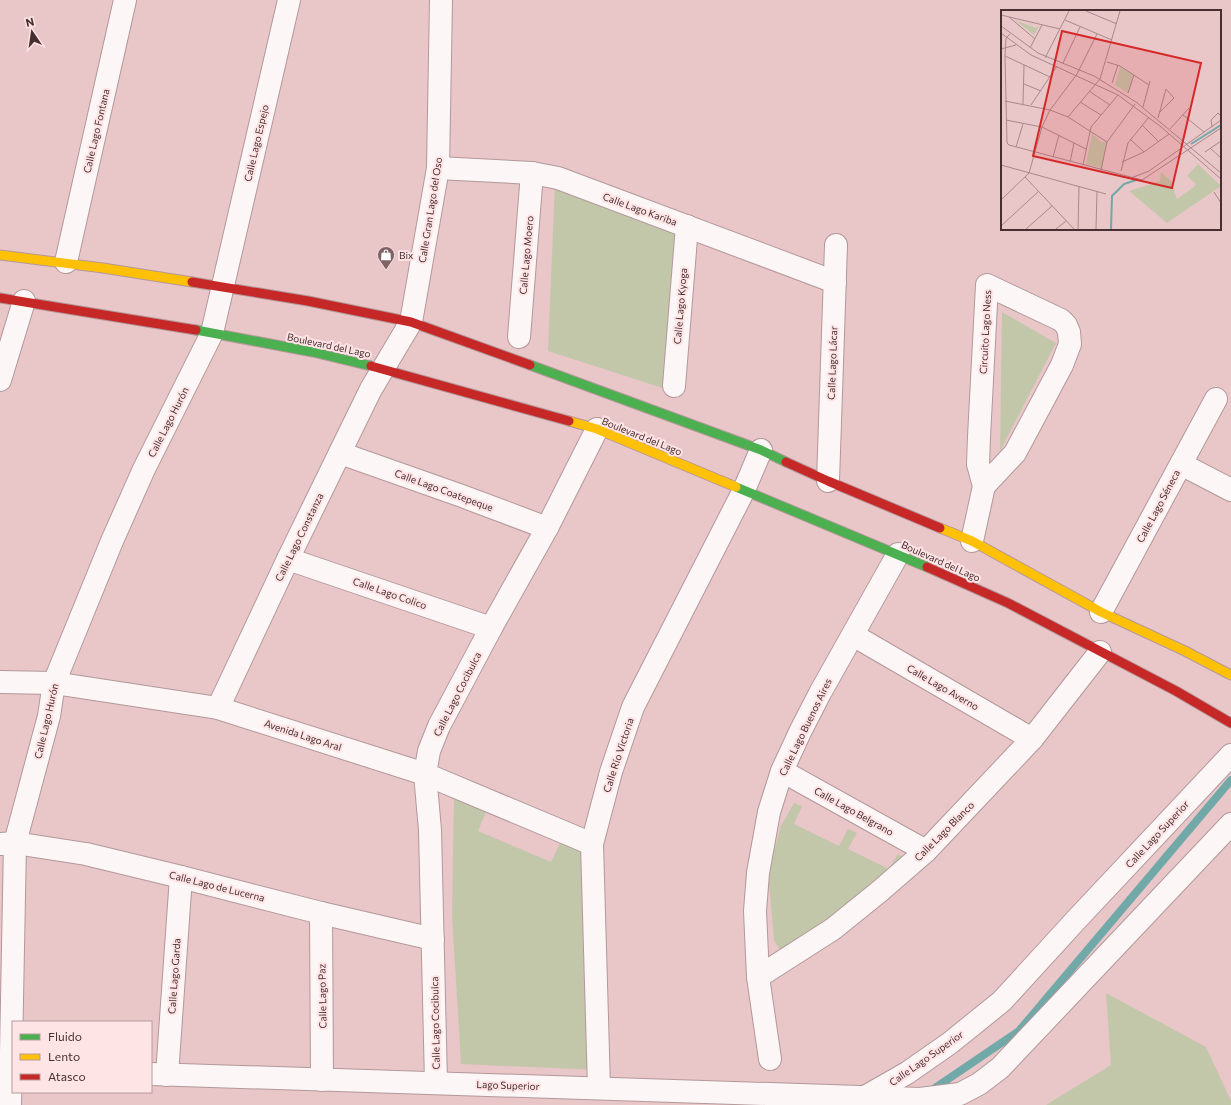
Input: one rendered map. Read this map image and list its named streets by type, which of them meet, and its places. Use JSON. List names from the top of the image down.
{
  "streets": {
    "street": [
      "Calle Lago Fontana",
      "Calle Lago Espejo",
      "Calle Lago Kariba",
      "Calle Gran Lago del Oso",
      "Calle Lago Moero",
      "Calle Lago Kyoga",
      "Circuito Lago Ness",
      "Boulevard del Lago",
      "Calle Lago Lácar",
      "Calle Lago Hurón",
      "Calle Lago Coatepeque",
      "Calle Lago Séneca",
      "Calle Lago Constanza",
      "Calle Lago Colico",
      "Calle Lago Averno",
      "Calle Lago Cocibulca",
      "Calle Lago Buenos Aires",
      "Avenida Lago Aral",
      "Calle Río Victoria",
      "Calle Lago Belgrano",
      "Calle Lago Blanco",
      "Calle Lago Superior",
      "Calle Lago de Lucerna",
      "Calle Lago Garda",
      "Calle Lago Paz",
      "Lago Superior"
    ]
  },
  "crossings": [
    ["Calle Lago Espejo", "Boulevard del Lago"],
    ["Calle Lago Espejo", "Calle Lago Hurón"],
    ["Calle Lago Kariba", "Calle Gran Lago del Oso"],
    ["Calle Lago Kariba", "Calle Lago Moero"],
    ["Calle Lago Kariba", "Calle Lago Kyoga"],
    ["Calle Lago Kariba", "Calle Lago Lácar"],
    ["Calle Gran Lago del Oso", "Calle Lago Constanza"],
    ["Boulevard del Lago", "Calle Lago Hurón"],
    ["Boulevard del Lago", "Calle Lago Constanza"],
    ["Boulevard del Lago", "Calle Lago Cocibulca"],
    ["Boulevard del Lago", "Calle Lago Buenos Aires"],
    ["Boulevard del Lago", "Calle Río Victoria"],
    ["Boulevard del Lago", "Calle Lago Blanco"],
    ["Calle Lago Hurón", "Avenida Lago Aral"],
    ["Calle Lago Hurón", "Calle Lago de Lucerna"],
    ["Calle Lago Coatepeque", "Calle Lago Constanza"],
    ["Calle Lago Coatepeque", "Calle Lago Cocibulca"],
    ["Calle Lago Constanza", "Calle Lago Colico"],
    ["Calle Lago Constanza", "Avenida Lago Aral"],
    ["Calle Lago Colico", "Calle Lago Cocibulca"],
    ["Calle Lago Averno", "Calle Lago Buenos Aires"],
    ["Calle Lago Averno", "Calle Lago Blanco"],
    ["Calle Lago Cocibulca", "Avenida Lago Aral"],
    ["Calle Lago Cocibulca", "Calle Lago de Lucerna"],
    ["Calle Lago Cocibulca", "Lago Superior"],
    ["Calle Lago Buenos Aires", "Calle Lago Belgrano"],
    ["Calle Lago Buenos Aires", "Calle Lago Blanco"],
    ["Avenida Lago Aral", "Calle Río Victoria"],
    ["Calle Río Victoria", "Lago Superior"],
    ["Calle Lago Belgrano", "Calle Lago Blanco"],
    ["Calle Lago Superior", "Lago Superior"],
    ["Calle Lago de Lucerna", "Calle Lago Garda"],
    ["Calle Lago de Lucerna", "Calle Lago Paz"],
    ["Calle Lago Garda", "Lago Superior"],
    ["Calle Lago Paz", "Lago Superior"]
  ],
  "places": {
    "shop": ["Bix"]
  },
  "legend": ["Fluido", "Lento", "Atasco"],
  "north": "top"
}
